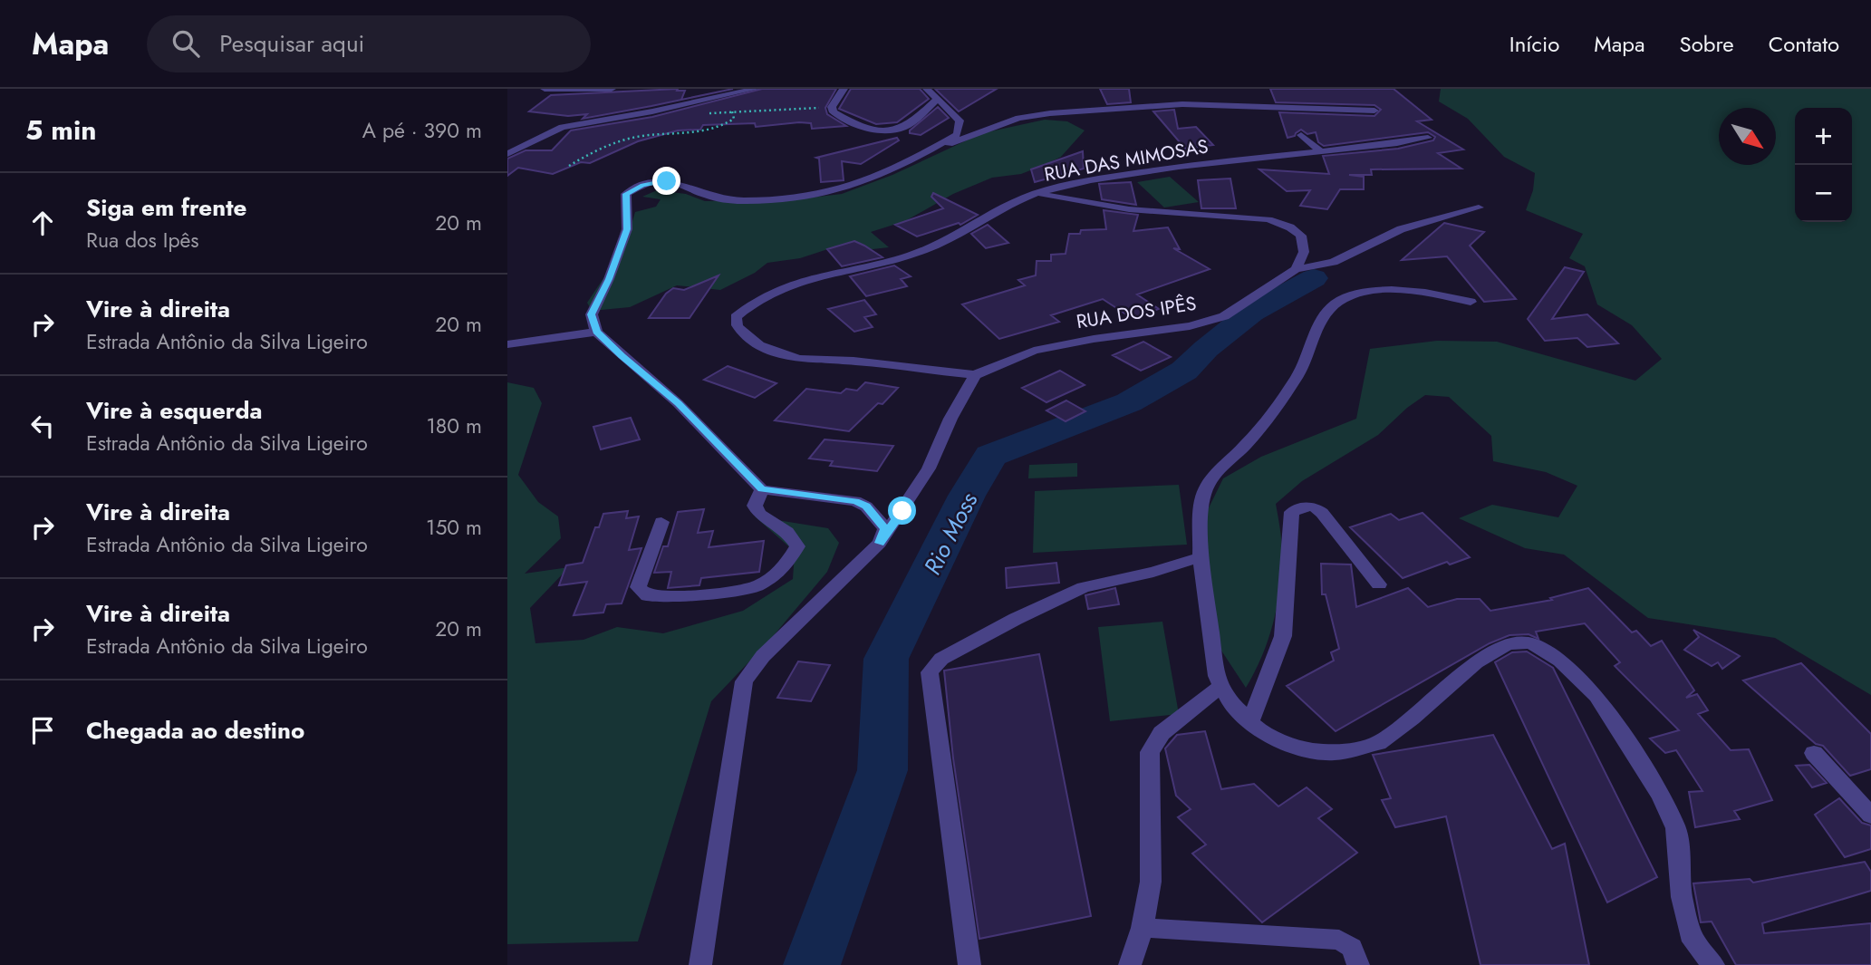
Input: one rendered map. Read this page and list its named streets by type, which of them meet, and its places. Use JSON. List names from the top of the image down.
{
  "streets": {
    "street": ["RUA DAS MIMOSAS", "RUA DOS IPÊS"]
  },
  "crossings": [
    ["RUA DAS MIMOSAS", "RUA DOS IPÊS"]
  ],
  "water": ["Rio Moss"],
  "north": "bottom right",
  "page": {
    "header": "Mapa",
    "search": "Pesquisar aqui",
    "nav": [
      "Início",
      "Mapa",
      "Sobre",
      "Contato"
    ],
    "heading": ["5 min", "A pé · 390 m"],
    "map_buttons": ["+", "−"],
    "list": [
      ["Siga em frente", "Rua dos Ipês", "20 m"],
      ["Vire à direita", "Estrada Antônio da Silva Ligeiro", "20 m"],
      ["Vire à esquerda", "Estrada Antônio da Silva Ligeiro", "180 m"],
      ["Vire à direita", "Estrada Antônio da Silva Ligeiro", "150 m"],
      ["Vire à direita", "Estrada Antônio da Silva Ligeiro", "20 m"],
      "Chegada ao destino"
    ]
  }
}
